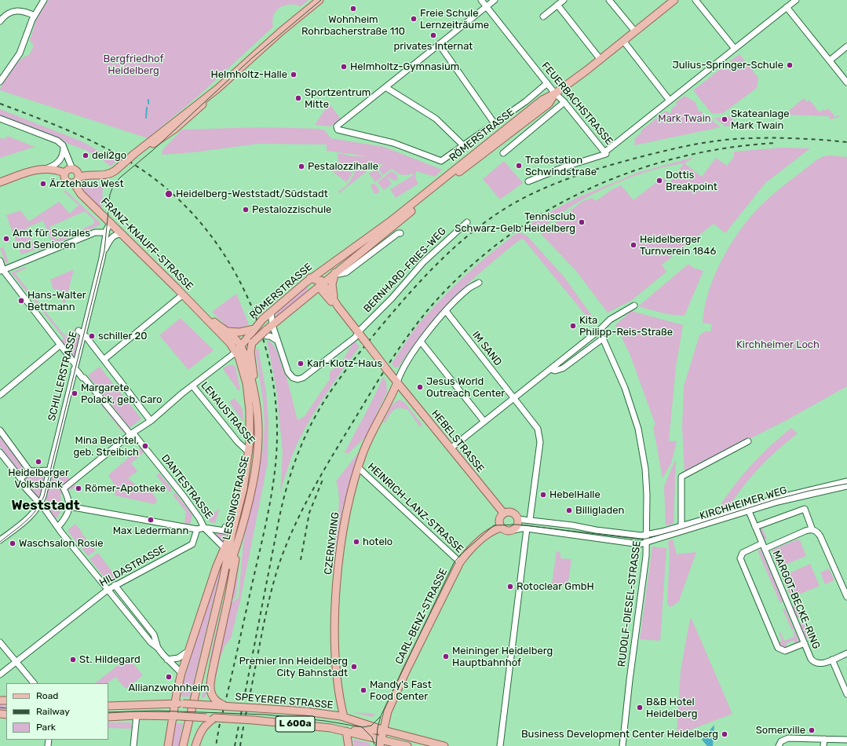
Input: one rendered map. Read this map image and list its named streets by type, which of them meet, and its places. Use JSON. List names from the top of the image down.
{
  "streets": {
    "main road": [
      "RÖMERSTRASSE",
      "FRANZ-KNAUFF-STRASSE",
      "HEBELSTRASSE",
      "LESSINGSTRASSE",
      "CZERNYRING",
      "CARL-BENZ-STRASSE",
      "SPEYERER STRASSE",
      "L 600a"
    ],
    "street": [
      "FEUERBACHSTRASSE",
      "BERNHARD-FRIES-WEG",
      "IM SAND",
      "SCHILLERSTRASSE",
      "LENAUSTRASSE",
      "DANTESTRASSE",
      "KIRCHHEIMER WEG",
      "HEINRICH-LANZ-STRASSE",
      "HILDASTRASSE",
      "MARGOT-BECKE-RING",
      "RUDOLF-DIESEL-STRASSE"
    ]
  },
  "crossings": [
    ["FEUERBACHSTRASSE", "RÖMERSTRASSE"],
    ["RÖMERSTRASSE", "FRANZ-KNAUFF-STRASSE"],
    ["RÖMERSTRASSE", "LENAUSTRASSE"],
    ["RÖMERSTRASSE", "HEBELSTRASSE"],
    ["RÖMERSTRASSE", "DANTESTRASSE"],
    ["RÖMERSTRASSE", "LESSINGSTRASSE"],
    ["FRANZ-KNAUFF-STRASSE", "SCHILLERSTRASSE"],
    ["FRANZ-KNAUFF-STRASSE", "LESSINGSTRASSE"],
    ["BERNHARD-FRIES-WEG", "HEBELSTRASSE"],
    ["SCHILLERSTRASSE", "DANTESTRASSE"],
    ["LENAUSTRASSE", "LESSINGSTRASSE"],
    ["HEBELSTRASSE", "CZERNYRING"],
    ["HEBELSTRASSE", "CARL-BENZ-STRASSE"],
    ["DANTESTRASSE", "LESSINGSTRASSE"],
    ["KIRCHHEIMER WEG", "MARGOT-BECKE-RING"],
    ["KIRCHHEIMER WEG", "RUDOLF-DIESEL-STRASSE"],
    ["HEINRICH-LANZ-STRASSE", "CZERNYRING"],
    ["HEINRICH-LANZ-STRASSE", "CARL-BENZ-STRASSE"],
    ["CZERNYRING", "SPEYERER STRASSE"],
    ["CARL-BENZ-STRASSE", "SPEYERER STRASSE"]
  ],
  "districts": ["Weststadt"],
  "parks": ["Bergfriedhof Heidelberg", "Mark Twain", "Kirchheimer Loch"],
  "places": [
    "Wohnheim Rohrbacherstraße 110",
    "Freie Schule Lernzeiträume",
    "privates Internat",
    "Julius-Springer-Schule",
    "Helmholtz-Gymnasium",
    "Helmholtz-Halle",
    "Sportzentrum Mitte",
    "Skateanlage Mark Twain",
    "deli2go",
    "Trafostation Schwindstraße",
    "Pestalozzihalle",
    "Dottis Breakpoint",
    "Ärztehaus West",
    "Heidelberg-Weststadt/Südstadt",
    "Pestalozzischule",
    "Tennisclub Schwarz-Gelb Heidelberg",
    "Amt für Soziales und Senioren",
    "Heidelberger Turnverein 1846",
    "Hans-Walter Bettmann",
    "Kita Philipp-Reis-Straße",
    "schiller 20",
    "Karl-Klotz-Haus",
    "Jesus World Outreach Center",
    "Margarete Polack, geb. Caro",
    "Mina Bechtel, geb. Streibich",
    "Heidelberger Volksbank",
    "Römer-Apotheke",
    "HebelHalle",
    "Billigladen",
    "Max Ledermann",
    "hotelo",
    "Waschsalon Rosie",
    "Rotoclear GmbH",
    "Meininger Heidelberg Hauptbahnhof",
    "St. Hildegard",
    "Premier Inn Heidelberg City Bahnstadt",
    "Allianzwohnheim",
    "Mandy's Fast Food Center",
    "B&B Hotel Heidelberg",
    "Somerville",
    "Business Development Center Heidelberg"
  ],
  "legend": ["Road", "Railway", "Park"]
}
